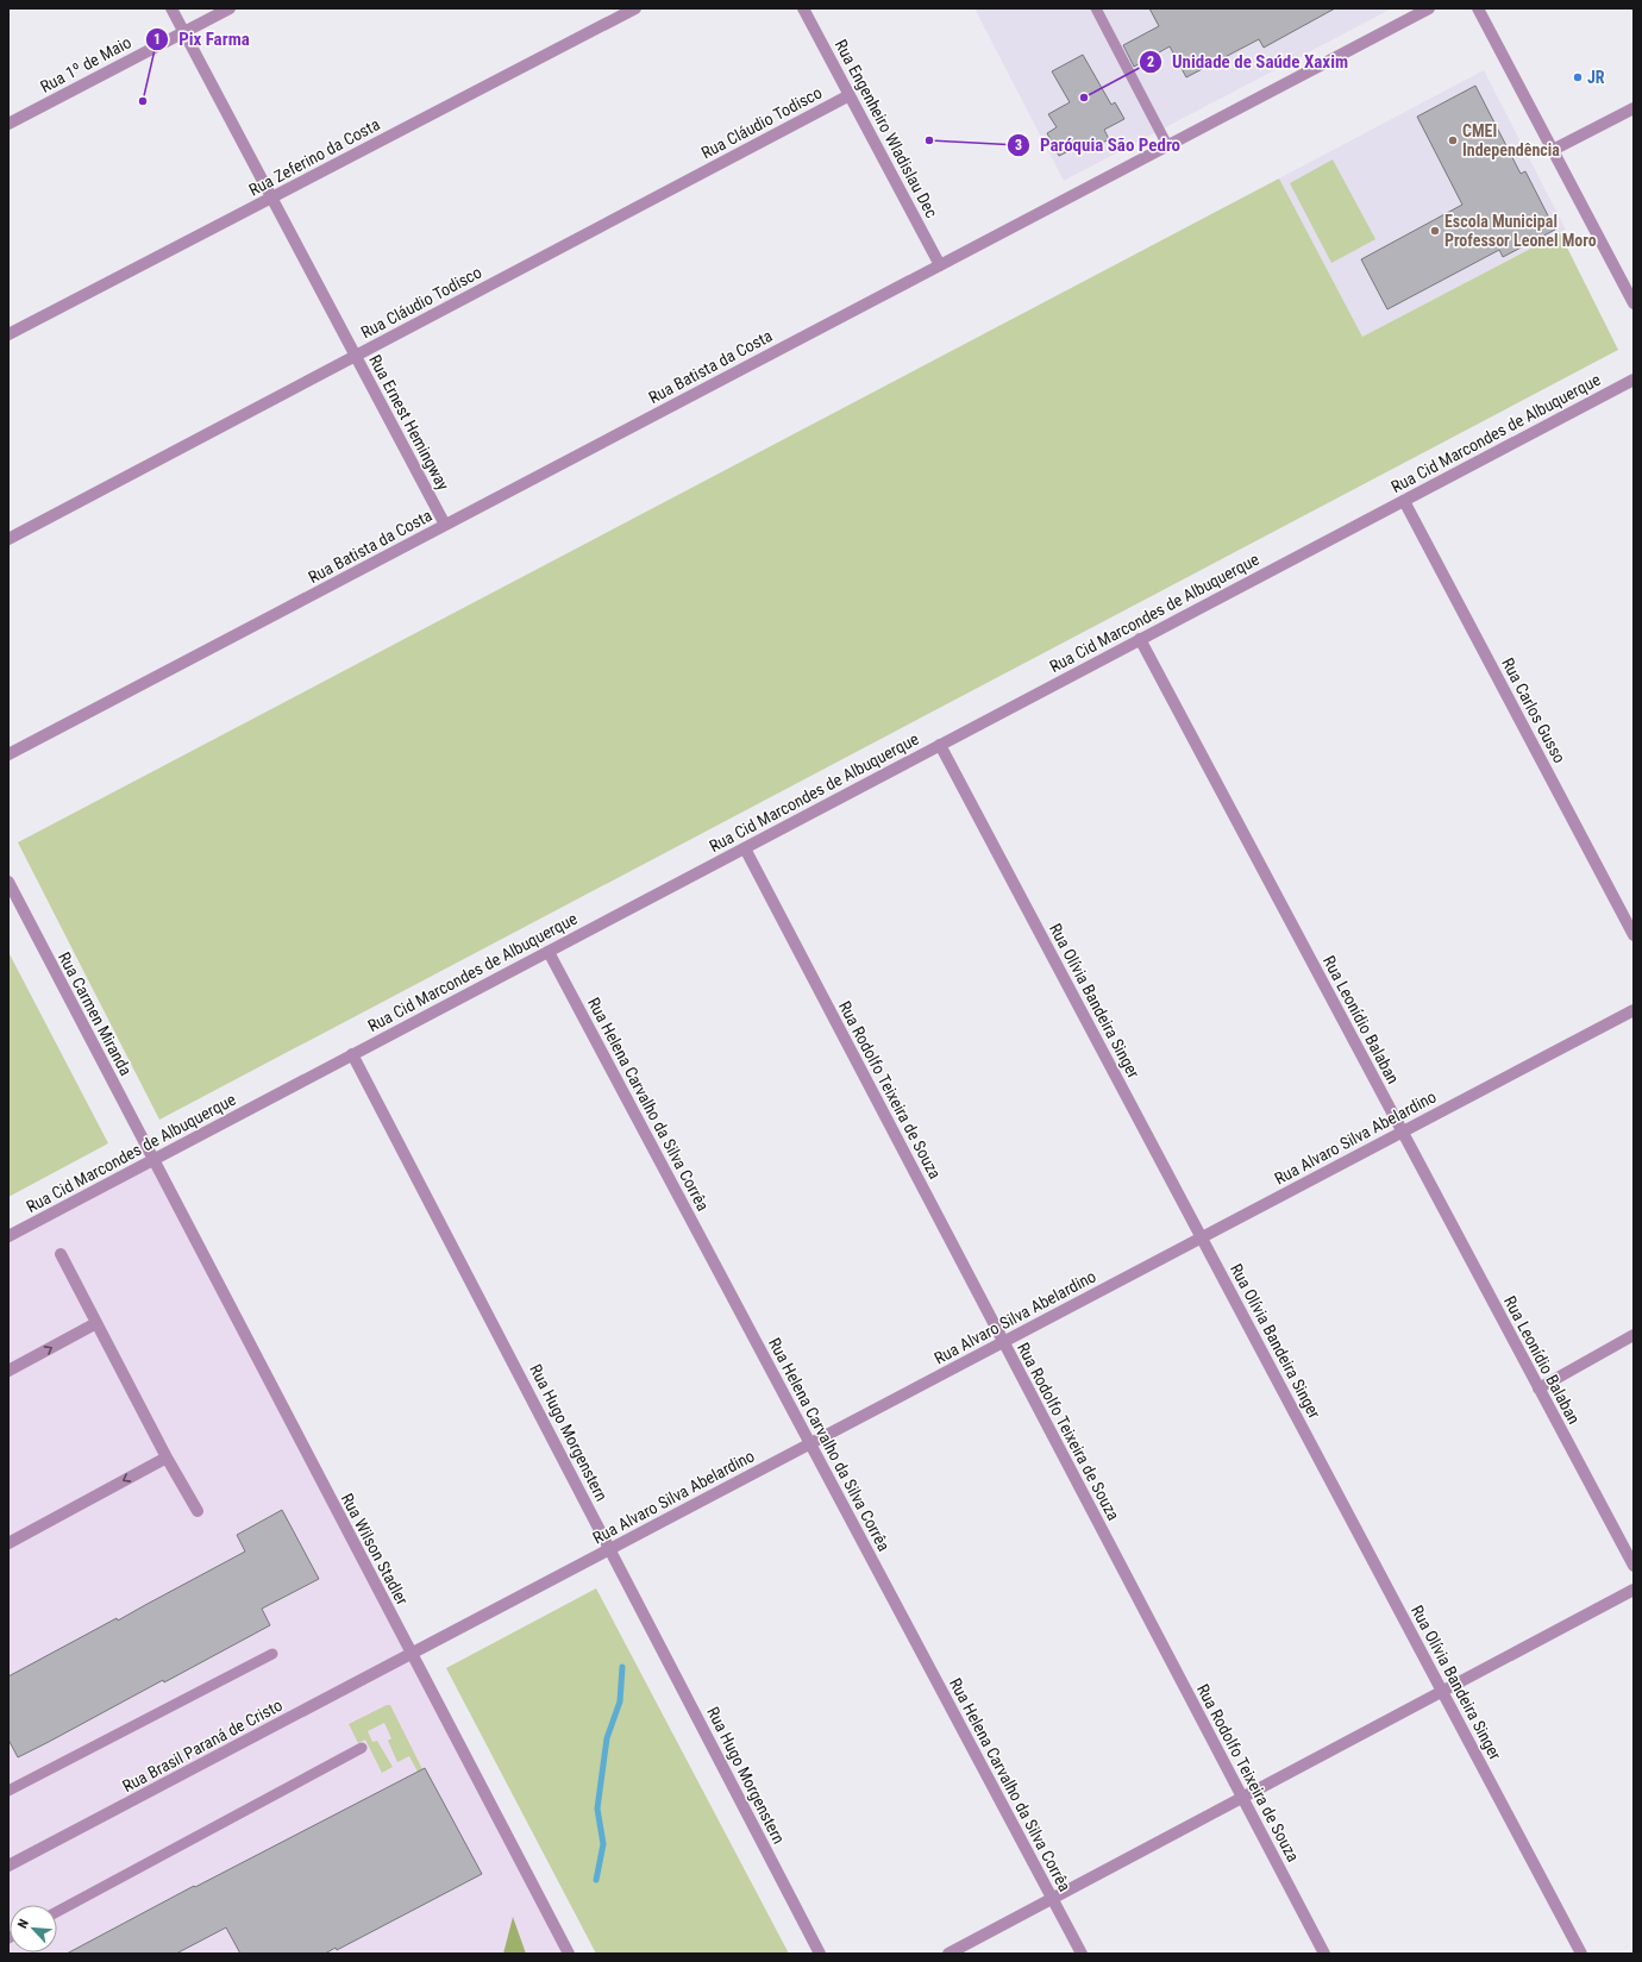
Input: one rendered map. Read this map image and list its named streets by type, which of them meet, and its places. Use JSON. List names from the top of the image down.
{
  "streets": {
    "street": [
      "Rua 1º de Maio",
      "Rua Cláudio Todisco",
      "Rua Engenheiro Wladislau Dec",
      "Rua Zeferino da Costa",
      "Rua Batista da Costa",
      "Rua Ernest Hemingway",
      "Rua Cid Marcondes de Albuquerque",
      "Rua Carlos Gusso",
      "Rua Olívia Bandeira Singer",
      "Rua Carmen Miranda",
      "Rua Leonídio Balaban",
      "Rua Rodolfo Teixeira de Souza",
      "Rua Helena Carvalho da Silva Corrêa",
      "Rua Alvaro Silva Abelardino",
      "Rua Hugo Morgenstern",
      "Rua Wilson Stadler",
      "Rua Brasil Paraná de Cristo"
    ]
  },
  "crossings": [
    ["Rua 1º de Maio", "Rua Ernest Hemingway"],
    ["Rua Cláudio Todisco", "Rua Engenheiro Wladislau Dec"],
    ["Rua Cláudio Todisco", "Rua Ernest Hemingway"],
    ["Rua Engenheiro Wladislau Dec", "Rua Batista da Costa"],
    ["Rua Zeferino da Costa", "Rua Ernest Hemingway"],
    ["Rua Batista da Costa", "Rua Ernest Hemingway"],
    ["Rua Cid Marcondes de Albuquerque", "Rua Carlos Gusso"],
    ["Rua Cid Marcondes de Albuquerque", "Rua Olívia Bandeira Singer"],
    ["Rua Cid Marcondes de Albuquerque", "Rua Carmen Miranda"],
    ["Rua Cid Marcondes de Albuquerque", "Rua Leonídio Balaban"],
    ["Rua Cid Marcondes de Albuquerque", "Rua Rodolfo Teixeira de Souza"],
    ["Rua Cid Marcondes de Albuquerque", "Rua Helena Carvalho da Silva Corrêa"],
    ["Rua Cid Marcondes de Albuquerque", "Rua Hugo Morgenstern"],
    ["Rua Cid Marcondes de Albuquerque", "Rua Wilson Stadler"],
    ["Rua Olívia Bandeira Singer", "Rua Alvaro Silva Abelardino"],
    ["Rua Carmen Miranda", "Rua Wilson Stadler"],
    ["Rua Leonídio Balaban", "Rua Alvaro Silva Abelardino"],
    ["Rua Rodolfo Teixeira de Souza", "Rua Alvaro Silva Abelardino"],
    ["Rua Helena Carvalho da Silva Corrêa", "Rua Alvaro Silva Abelardino"],
    ["Rua Alvaro Silva Abelardino", "Rua Hugo Morgenstern"],
    ["Rua Alvaro Silva Abelardino", "Rua Wilson Stadler"],
    ["Rua Alvaro Silva Abelardino", "Rua Brasil Paraná de Cristo"],
    ["Rua Wilson Stadler", "Rua Brasil Paraná de Cristo"]
  ],
  "places": [
    "JR",
    "Unidade de Saúde Xaxim",
    "Pix Farma",
    "Paróquia São Pedro",
    "CMEI Independência",
    "Escola Municipal Professor Leonel Moro"
  ],
  "north": "top left"
}
